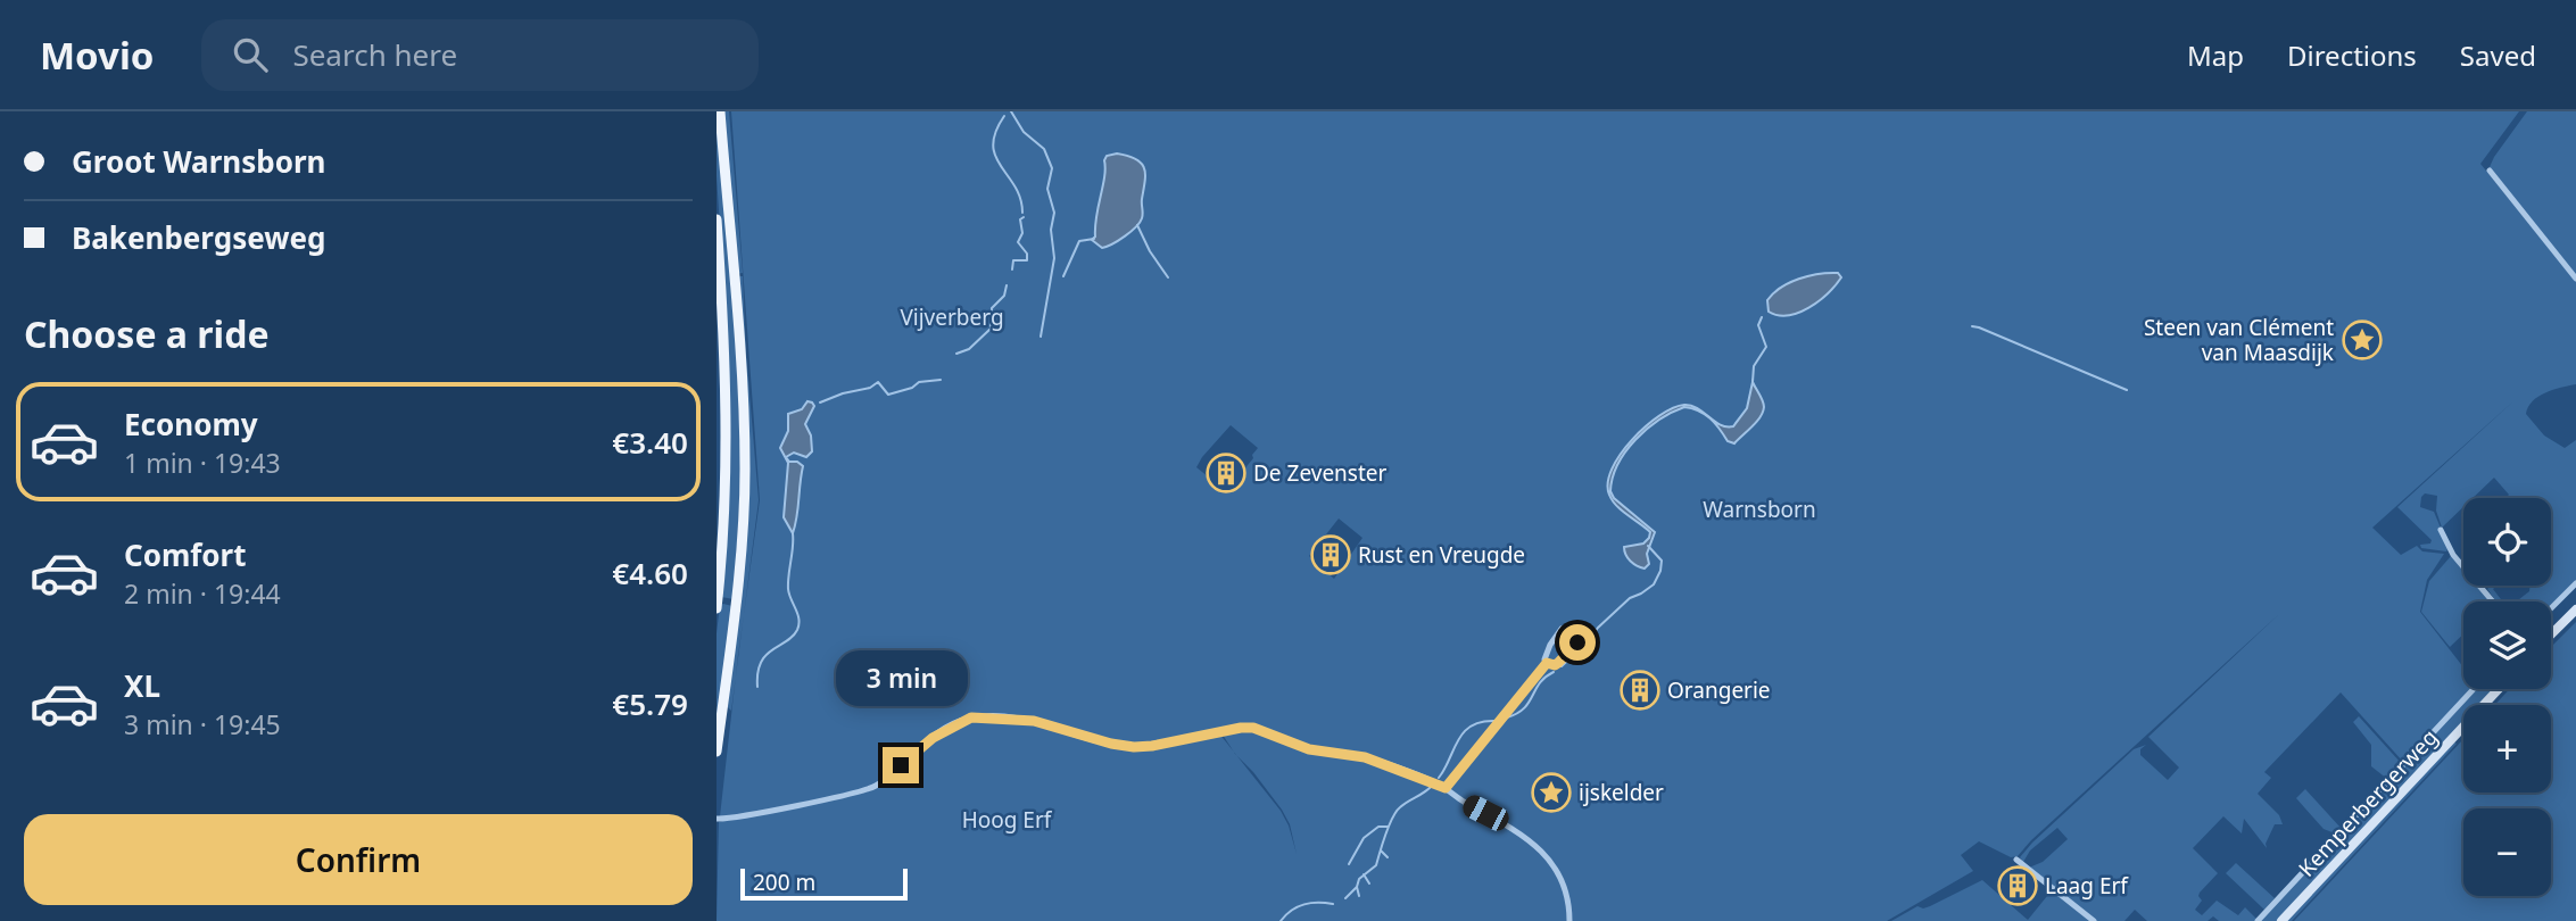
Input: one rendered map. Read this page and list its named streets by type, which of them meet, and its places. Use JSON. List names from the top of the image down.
{
  "streets": {
    "main road": ["Kemperbergerweg"]
  },
  "parks": ["Vijverberg", "Warnsborn", "Hoog Erf"],
  "places": {
    "place": ["Steen van Clément van Maasdijk", "ijskelder"],
    "building": [
      "De Zevenster",
      "Rust en Vreugde",
      "Orangerie",
      "Laag Erf"
    ]
  },
  "scale_bar": "200 m",
  "page": {
    "header": "Movio",
    "search": "Search here",
    "nav": ["Map", "Directions", "Saved"],
    "banner": ["Groot Warnsborn", "Bakenbergseweg"],
    "heading": "Choose a ride",
    "list": [
      {
        "name": "Economy",
        "note": "1 min · 19:43",
        "value": "€3.40"
      },
      {
        "name": "Comfort",
        "note": "2 min · 19:44",
        "value": "€4.60"
      },
      {
        "name": "XL",
        "note": "3 min · 19:45",
        "value": "€5.79"
      }
    ],
    "map_buttons": ["+", "−"],
    "bubble": "3 min",
    "buttons": "Confirm",
    "scale": "200 m"
  }
}
